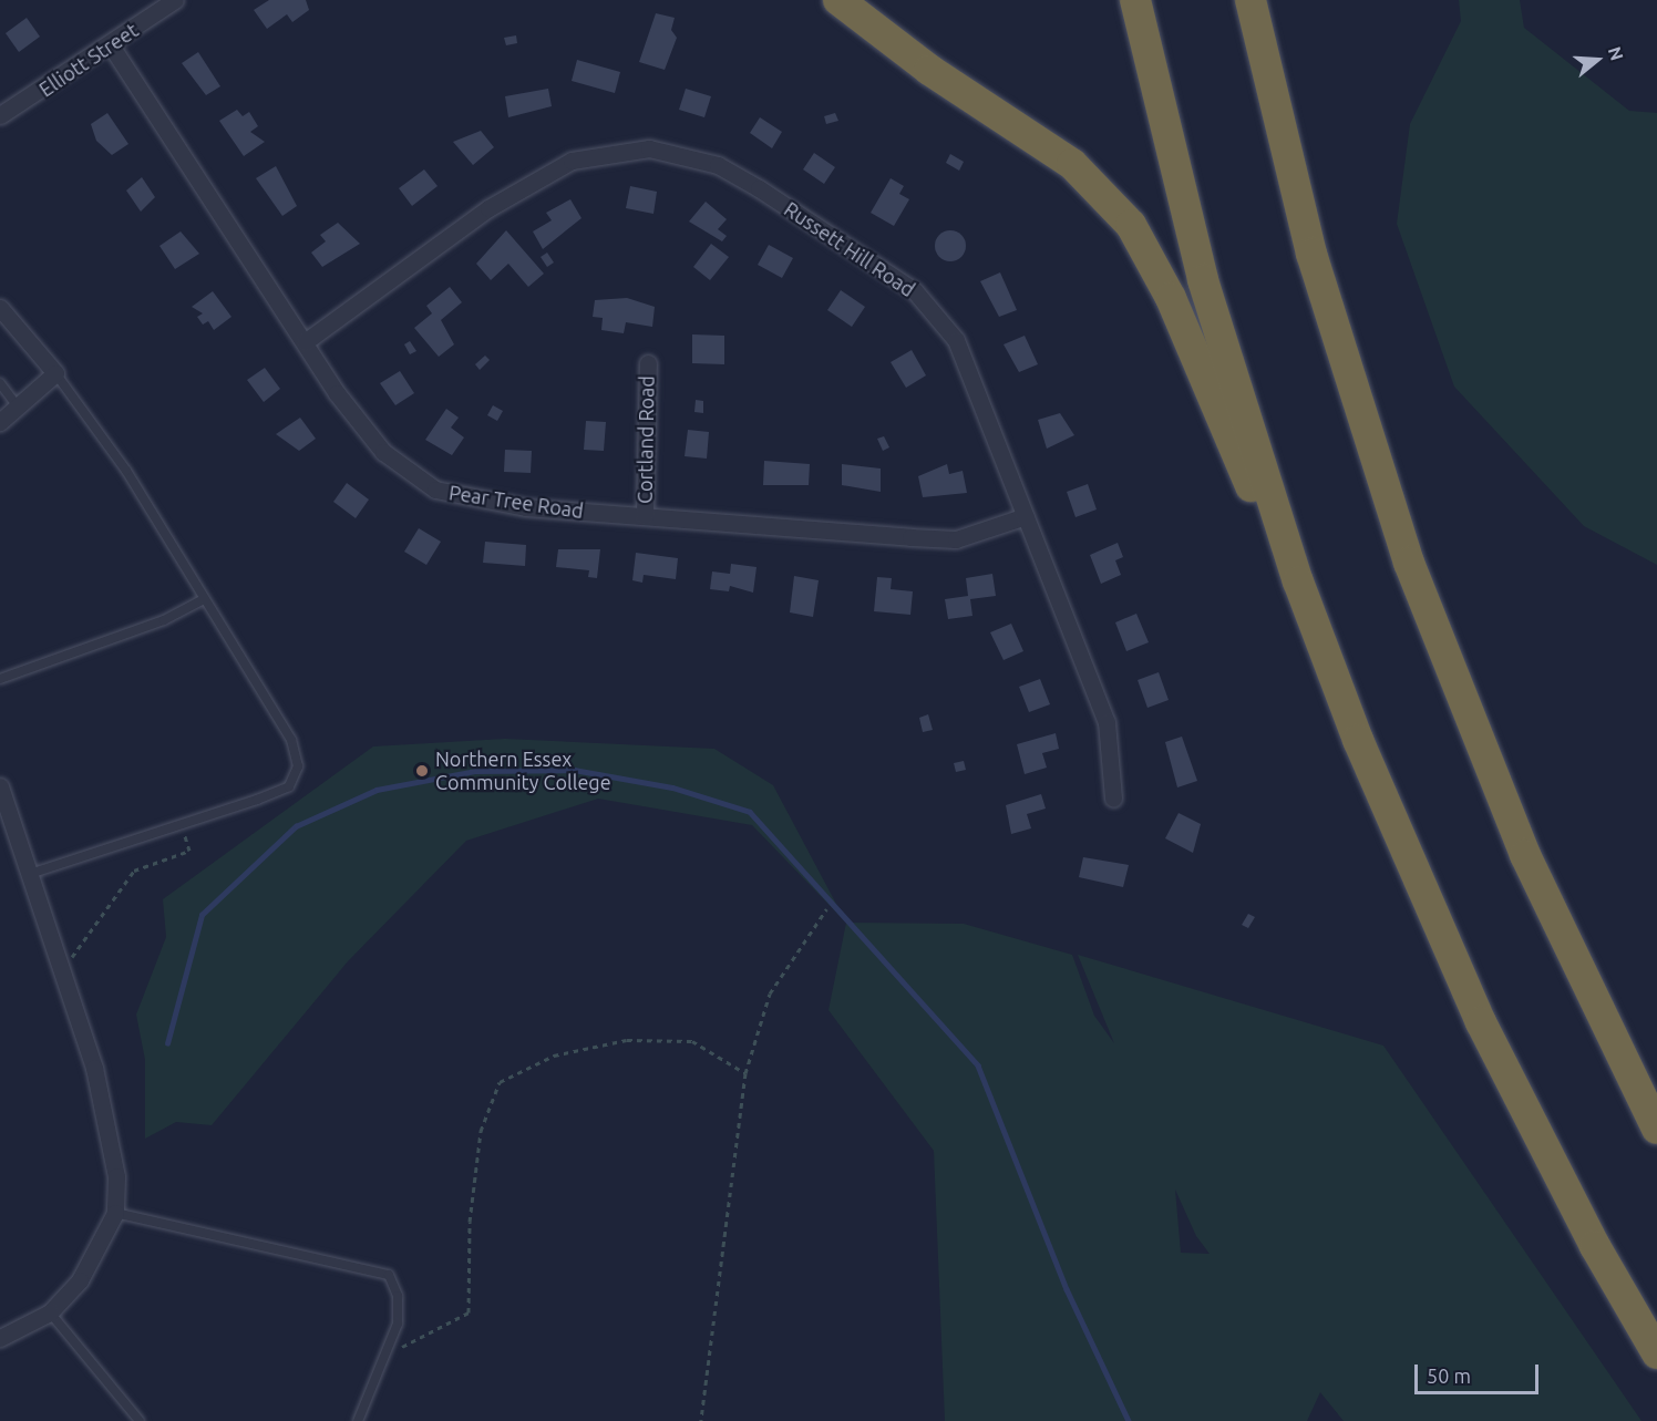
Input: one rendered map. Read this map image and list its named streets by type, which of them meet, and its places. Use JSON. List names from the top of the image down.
{
  "streets": {
    "street": [
      "Elliott Street",
      "Russett Hill Road",
      "Cortland Road",
      "Pear Tree Road"
    ]
  },
  "crossings": [
    ["Elliott Street", "Pear Tree Road"],
    ["Russett Hill Road", "Pear Tree Road"],
    ["Cortland Road", "Pear Tree Road"]
  ],
  "places": ["Northern Essex Community College"],
  "scale_bar": "50 m",
  "north": "right"
}
